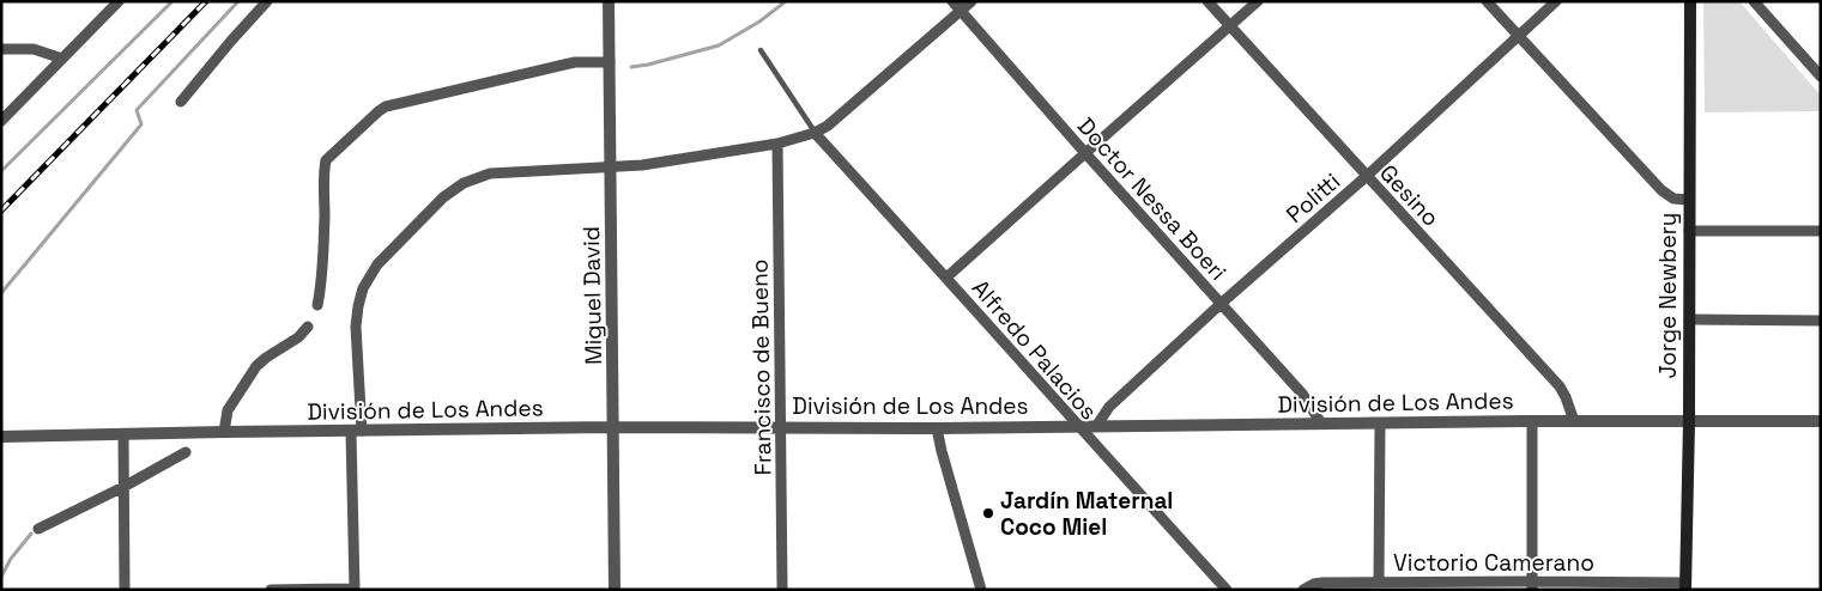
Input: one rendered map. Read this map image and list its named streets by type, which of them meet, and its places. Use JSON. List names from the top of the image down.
{
  "streets": {
    "main road": ["Jorge Newbery"],
    "street": [
      "Gesino",
      "Politti",
      "Doctor Nessa Boeri",
      "Miguel David",
      "Alfredo Palacios",
      "Francisco de Bueno",
      "División de Los Andes",
      "Victorio Camerano"
    ]
  },
  "crossings": [
    ["Gesino", "Politti"],
    ["Gesino", "División de Los Andes"],
    ["Politti", "Doctor Nessa Boeri"],
    ["Politti", "División de Los Andes"],
    ["Doctor Nessa Boeri", "División de Los Andes"],
    ["Miguel David", "División de Los Andes"],
    ["Jorge Newbery", "División de Los Andes"],
    ["Jorge Newbery", "Victorio Camerano"],
    ["Alfredo Palacios", "División de Los Andes"],
    ["Francisco de Bueno", "División de Los Andes"]
  ],
  "places": ["Jardín Maternal Coco Miel"]
}
